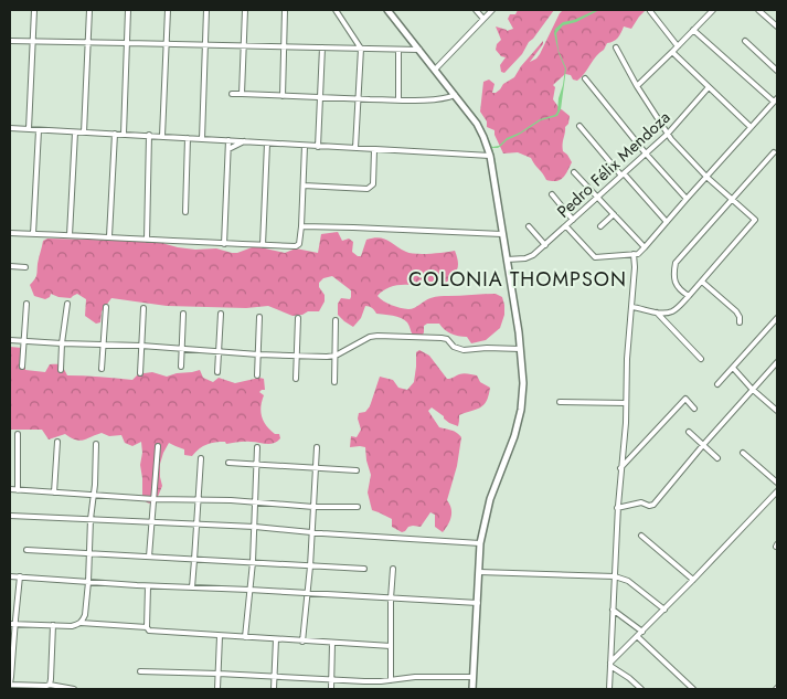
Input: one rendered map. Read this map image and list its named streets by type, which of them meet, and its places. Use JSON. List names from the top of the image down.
{
  "streets": {
    "street": ["Pedro Félix Mendoza"]
  },
  "districts": ["COLONIA THOMPSON"]
}
